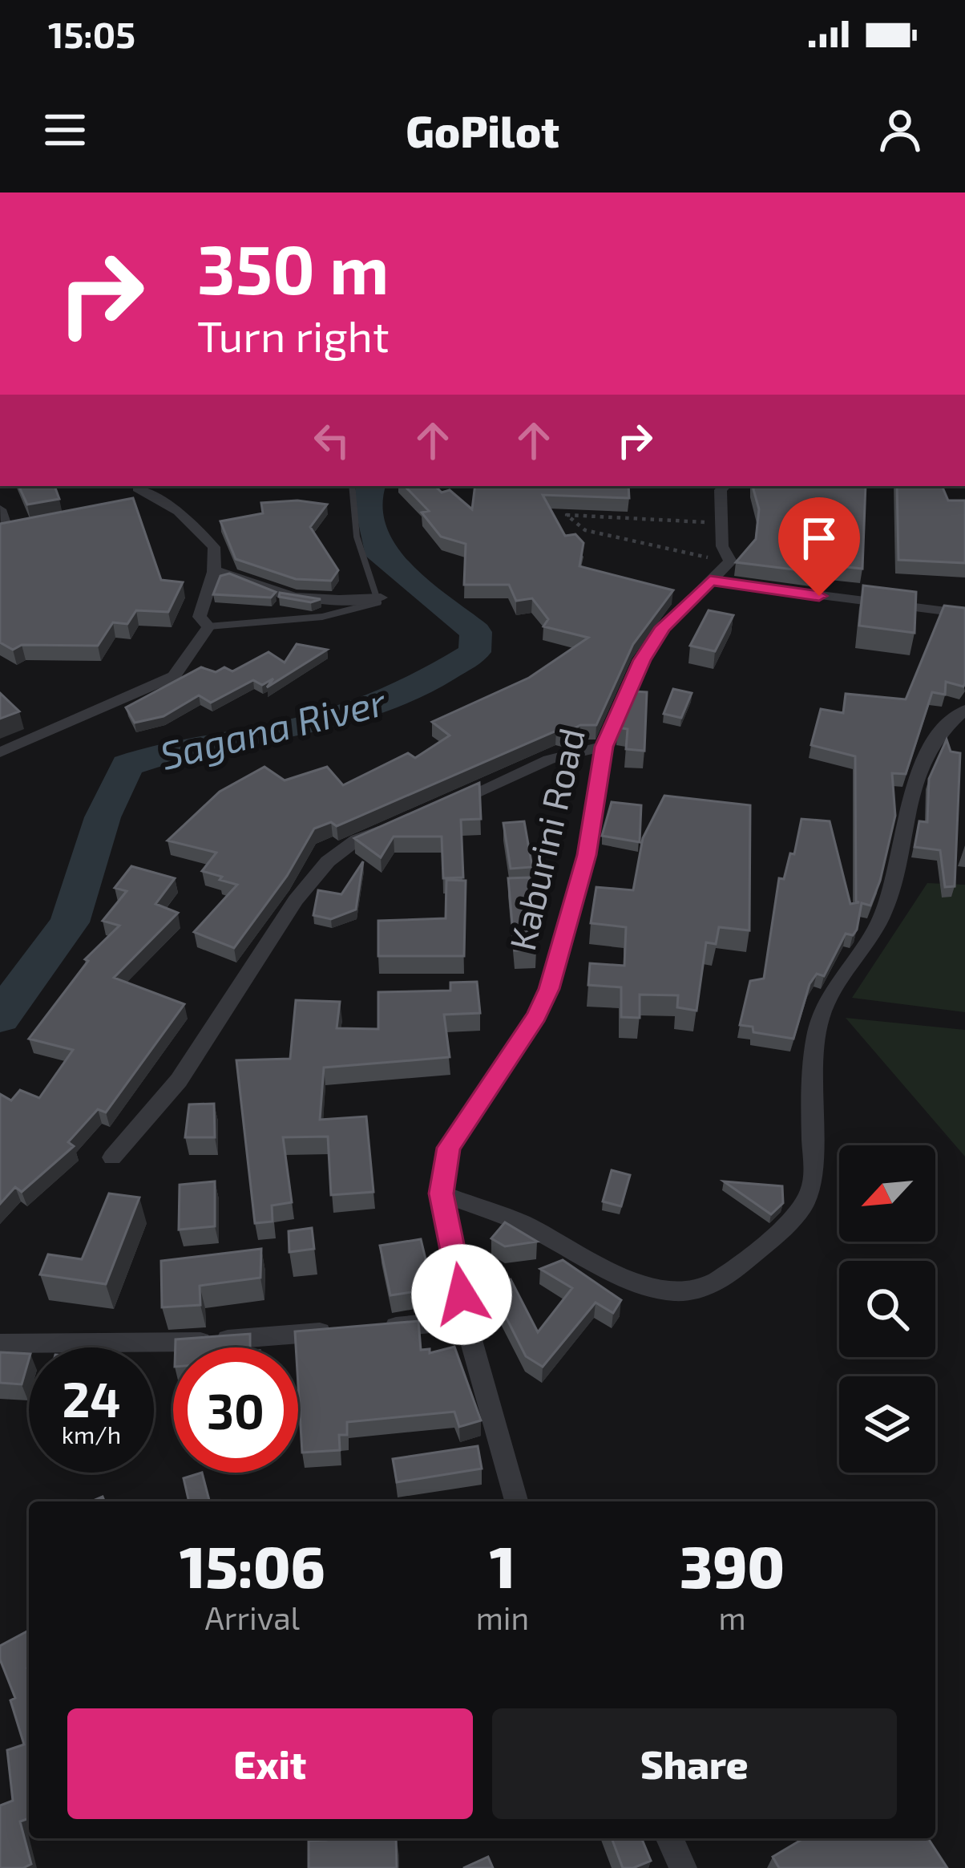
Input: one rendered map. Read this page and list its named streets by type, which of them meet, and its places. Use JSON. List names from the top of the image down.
{
  "streets": {
    "street": ["Kaburini Road"]
  },
  "water": ["Sagana River"],
  "north": "bottom left",
  "page": {
    "status": "15:05",
    "header": "GoPilot",
    "turn": ["350 m", "Turn right"],
    "speed": "24 km/h",
    "limit": "30",
    "eta": [
      "15:06",
      "Arrival",
      "1",
      "min",
      "390",
      "m"
    ],
    "buttons": ["Exit", "Share"]
  }
}
